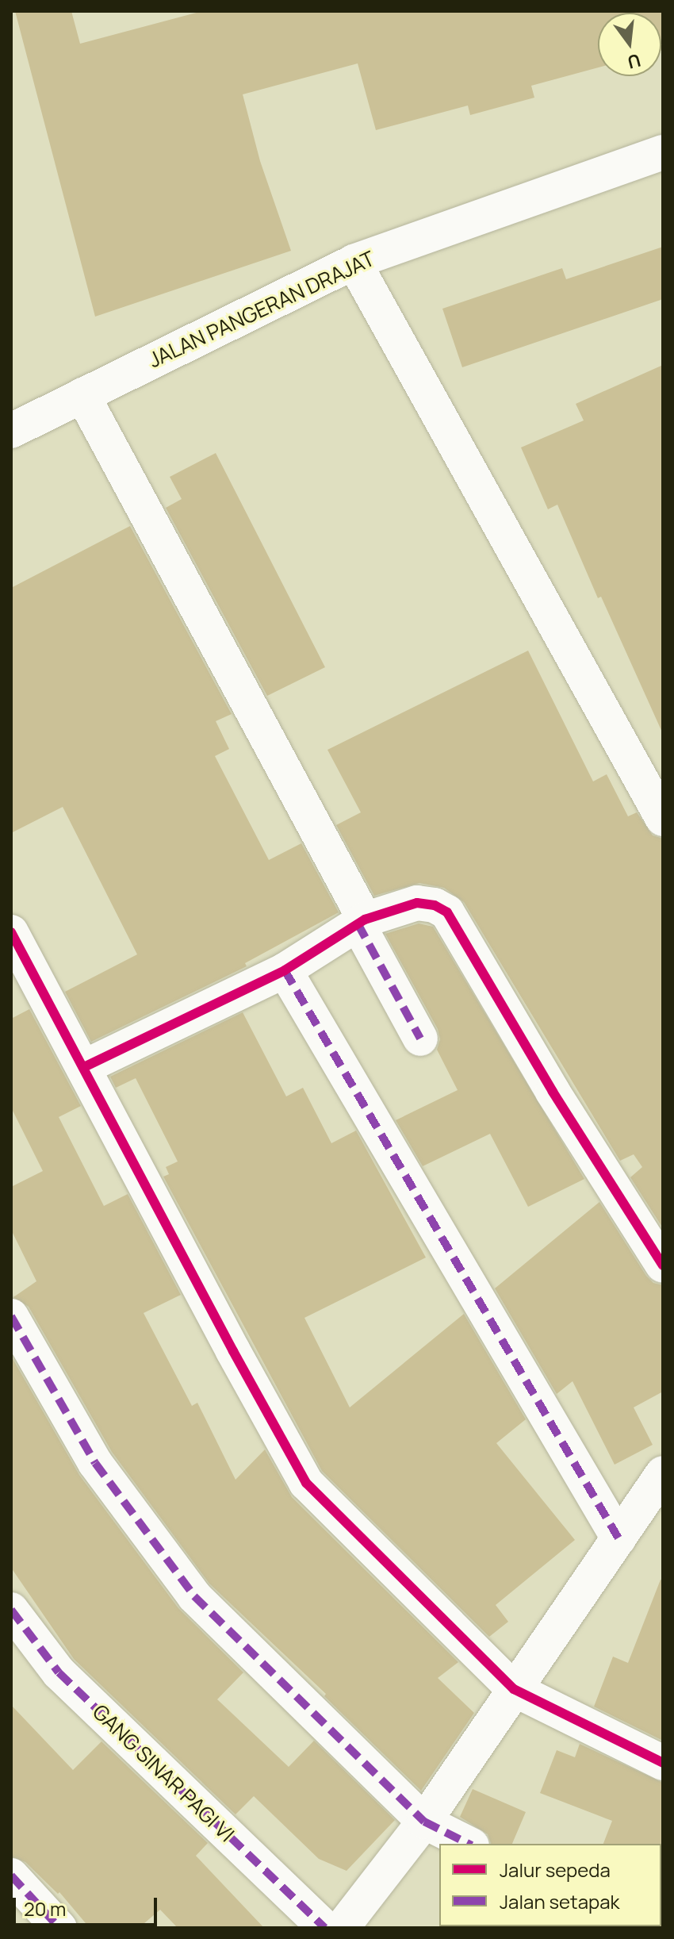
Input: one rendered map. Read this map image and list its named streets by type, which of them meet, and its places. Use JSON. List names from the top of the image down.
{
  "streets": {
    "street": ["JALAN PANGERAN DRAJAT", "GANG SINAR PAGI VI"]
  },
  "legend": ["Jalur sepeda", "Jalan setapak"],
  "scale_bar": "20 m",
  "north": "bottom"
}
